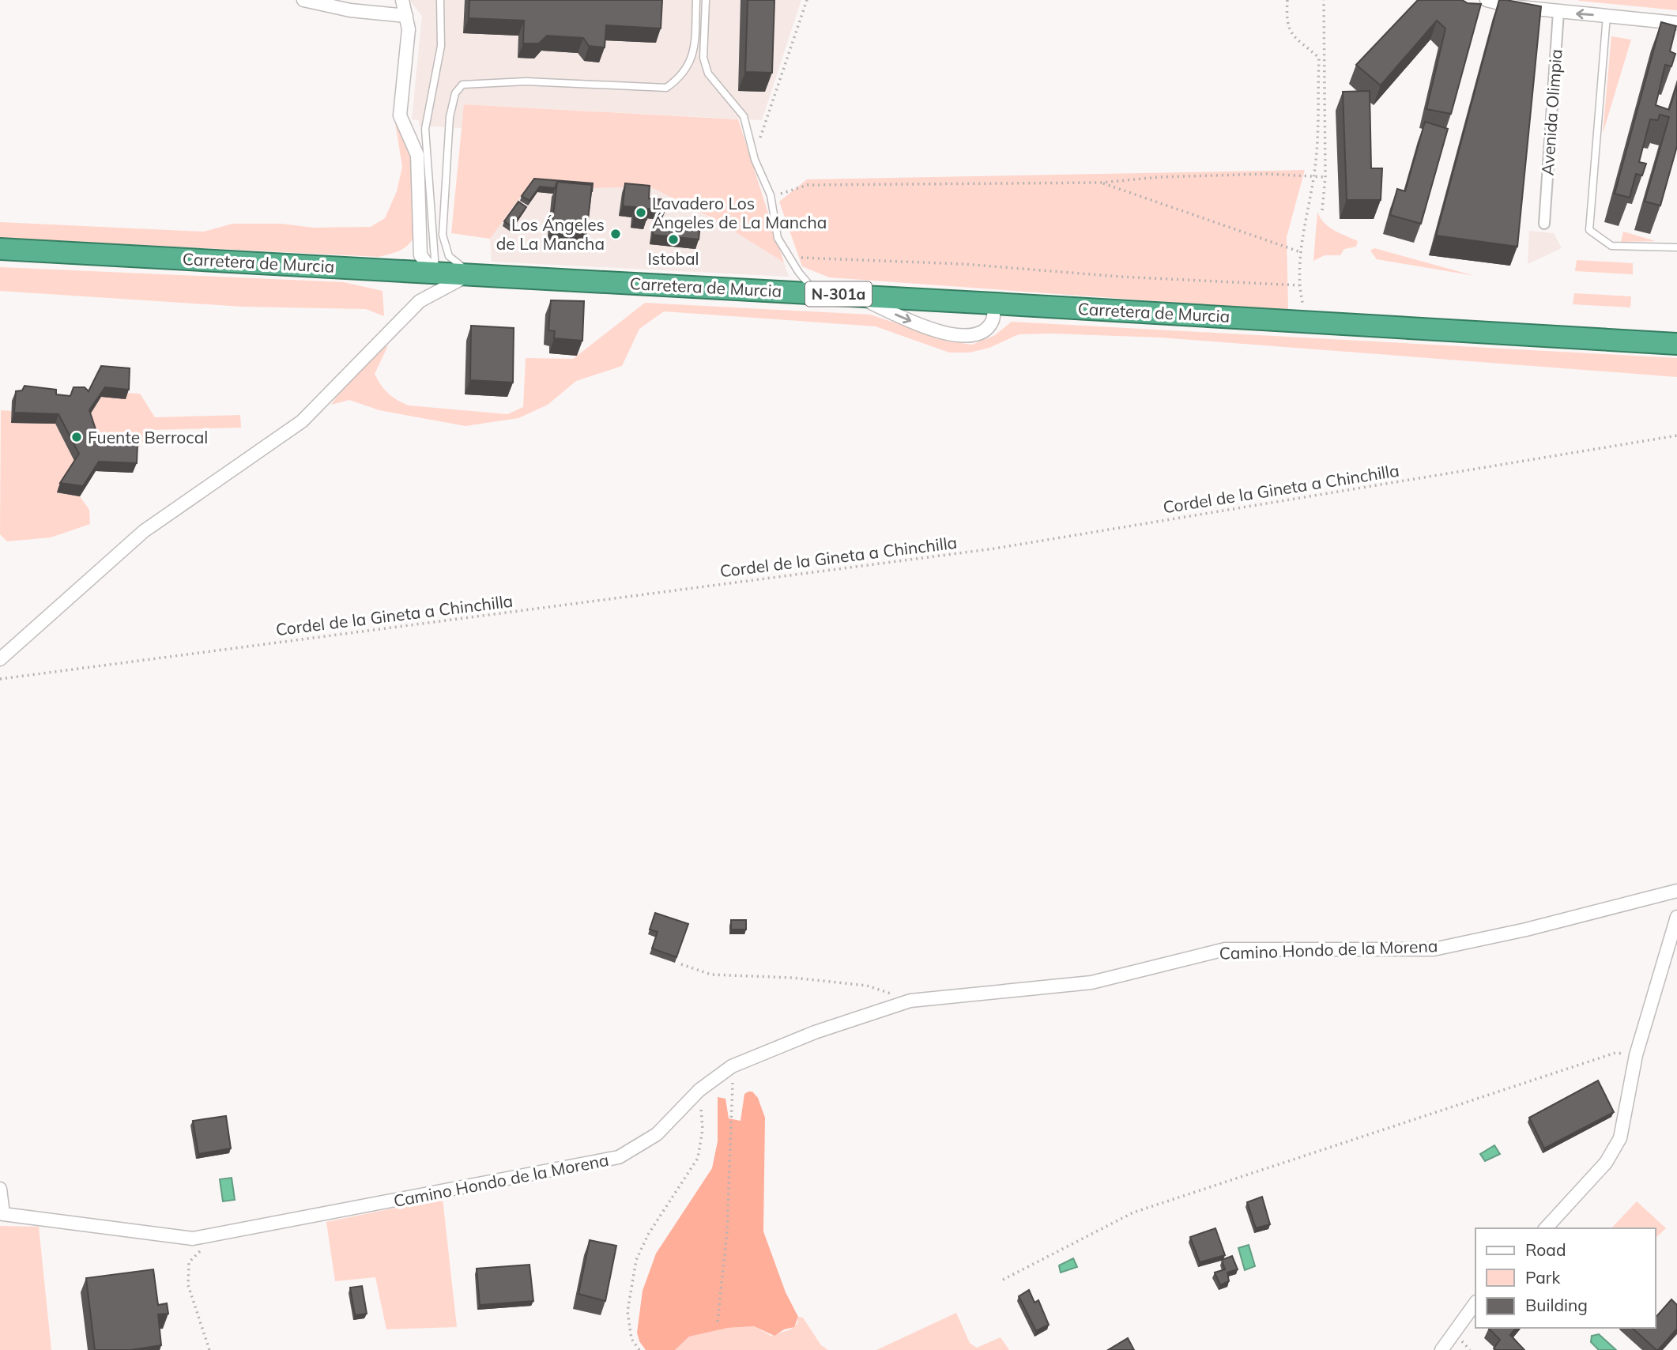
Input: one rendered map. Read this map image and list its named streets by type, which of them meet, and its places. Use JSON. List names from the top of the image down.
{
  "streets": {
    "highway": ["Carretera de Murcia", "N-301a"],
    "street": ["Avenida Olimpia", "Camino Hondo de la Morena"],
    "path": ["Cordel de la Gineta a Chinchilla"]
  },
  "places": [
    "Lavadero Los Ángeles de La Mancha",
    "Los Ángeles de La Mancha",
    "Istobal",
    "Fuente Berrocal"
  ],
  "legend": ["Road", "Park", "Building"]
}
